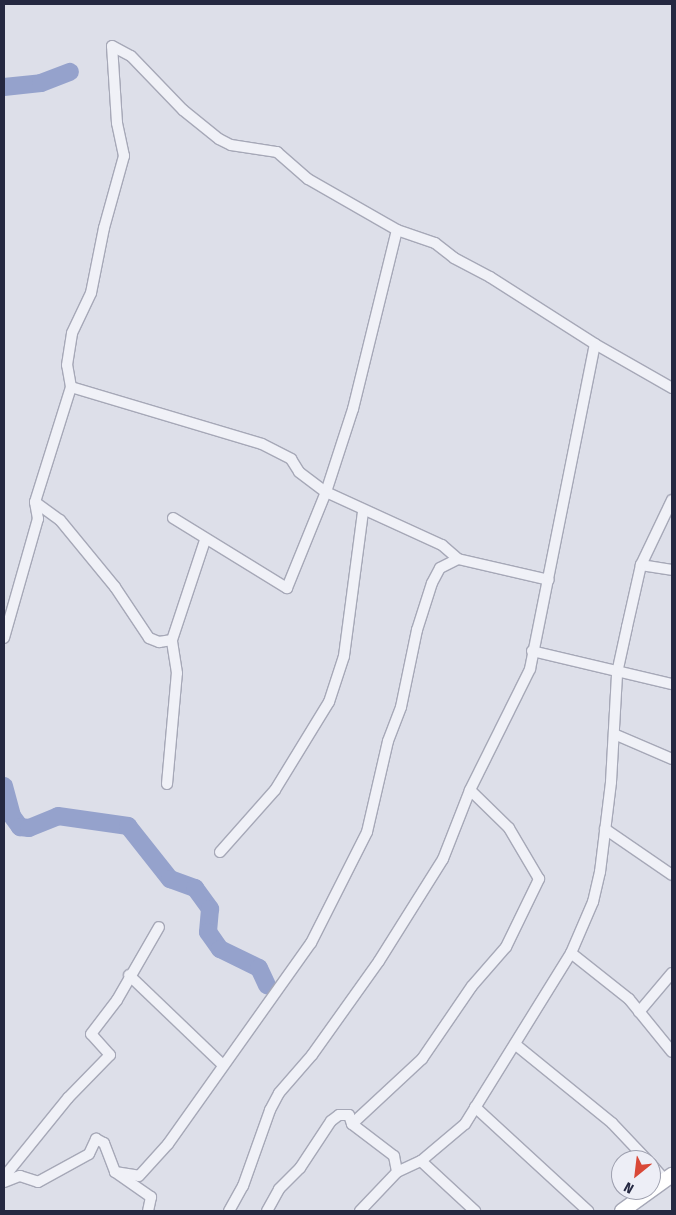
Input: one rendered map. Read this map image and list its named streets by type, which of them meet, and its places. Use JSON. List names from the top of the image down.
{
  "north": "bottom left"
}
